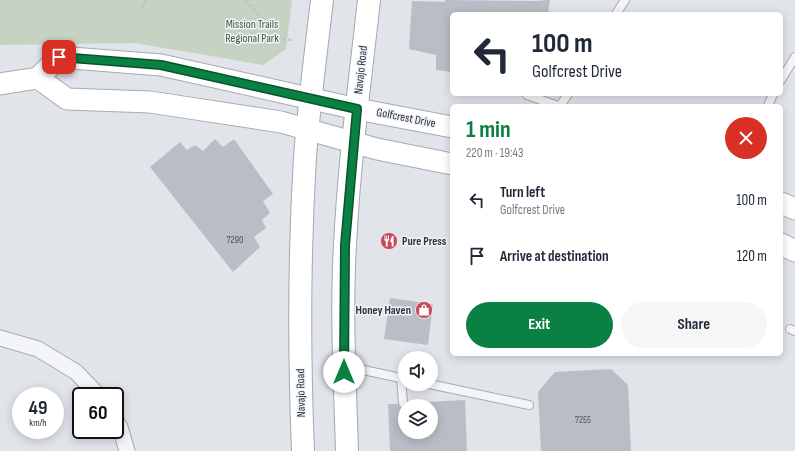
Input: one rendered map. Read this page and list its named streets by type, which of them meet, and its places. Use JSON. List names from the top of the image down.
{
  "streets": {
    "main road": ["Navajo Road", "Golfcrest Drive"]
  },
  "crossings": [
    ["Navajo Road", "Golfcrest Drive"]
  ],
  "parks": ["Mission Trails Regional Park"],
  "places": {
    "restaurant": ["Pure Press"],
    "shop": ["Honey Haven"]
  },
  "house_numbers": ["7290", "7255"],
  "page": {
    "turn": ["100 m", "Golfcrest Drive"],
    "heading": ["1 min", "220 m · 19:43"],
    "list": [
      {
        "name": "Turn left",
        "note": "Golfcrest Drive",
        "value": "100 m"
      },
      {
        "name": "Arrive at destination",
        "value": "120 m"
      }
    ],
    "buttons": ["Exit", "Share"],
    "speed": "49 km/h",
    "limit": "60"
  }
}
